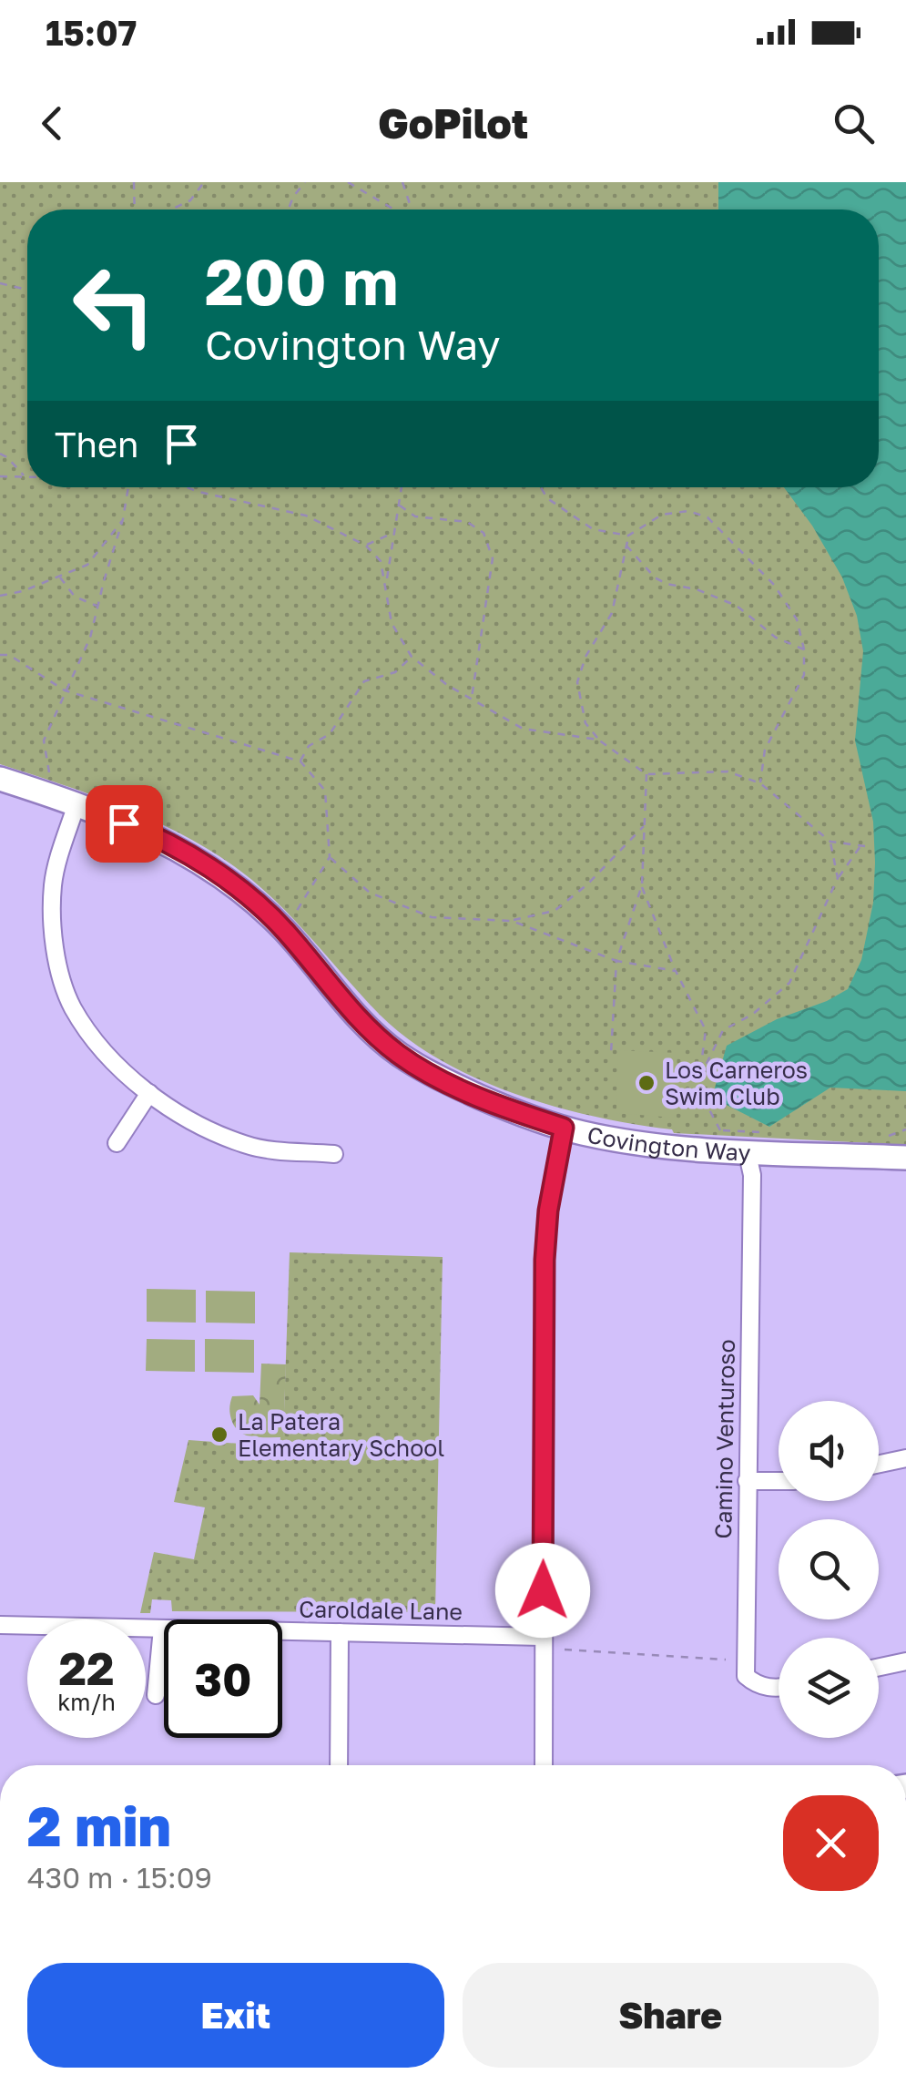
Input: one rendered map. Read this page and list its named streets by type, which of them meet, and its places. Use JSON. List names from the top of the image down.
{
  "streets": {
    "street": ["Covington Way", "Camino Venturoso", "Caroldale Lane"]
  },
  "crossings": [
    ["Covington Way", "Camino Venturoso"]
  ],
  "places": ["Los Carneros Swim Club", "La Patera Elementary School"],
  "page": {
    "status": "15:07",
    "header": "GoPilot",
    "turn": ["200 m", "Covington Way"],
    "then": "Then",
    "speed": "22 km/h",
    "limit": "30",
    "heading": ["2 min", "430 m · 15:09"],
    "buttons": ["Exit", "Share"]
  }
}
